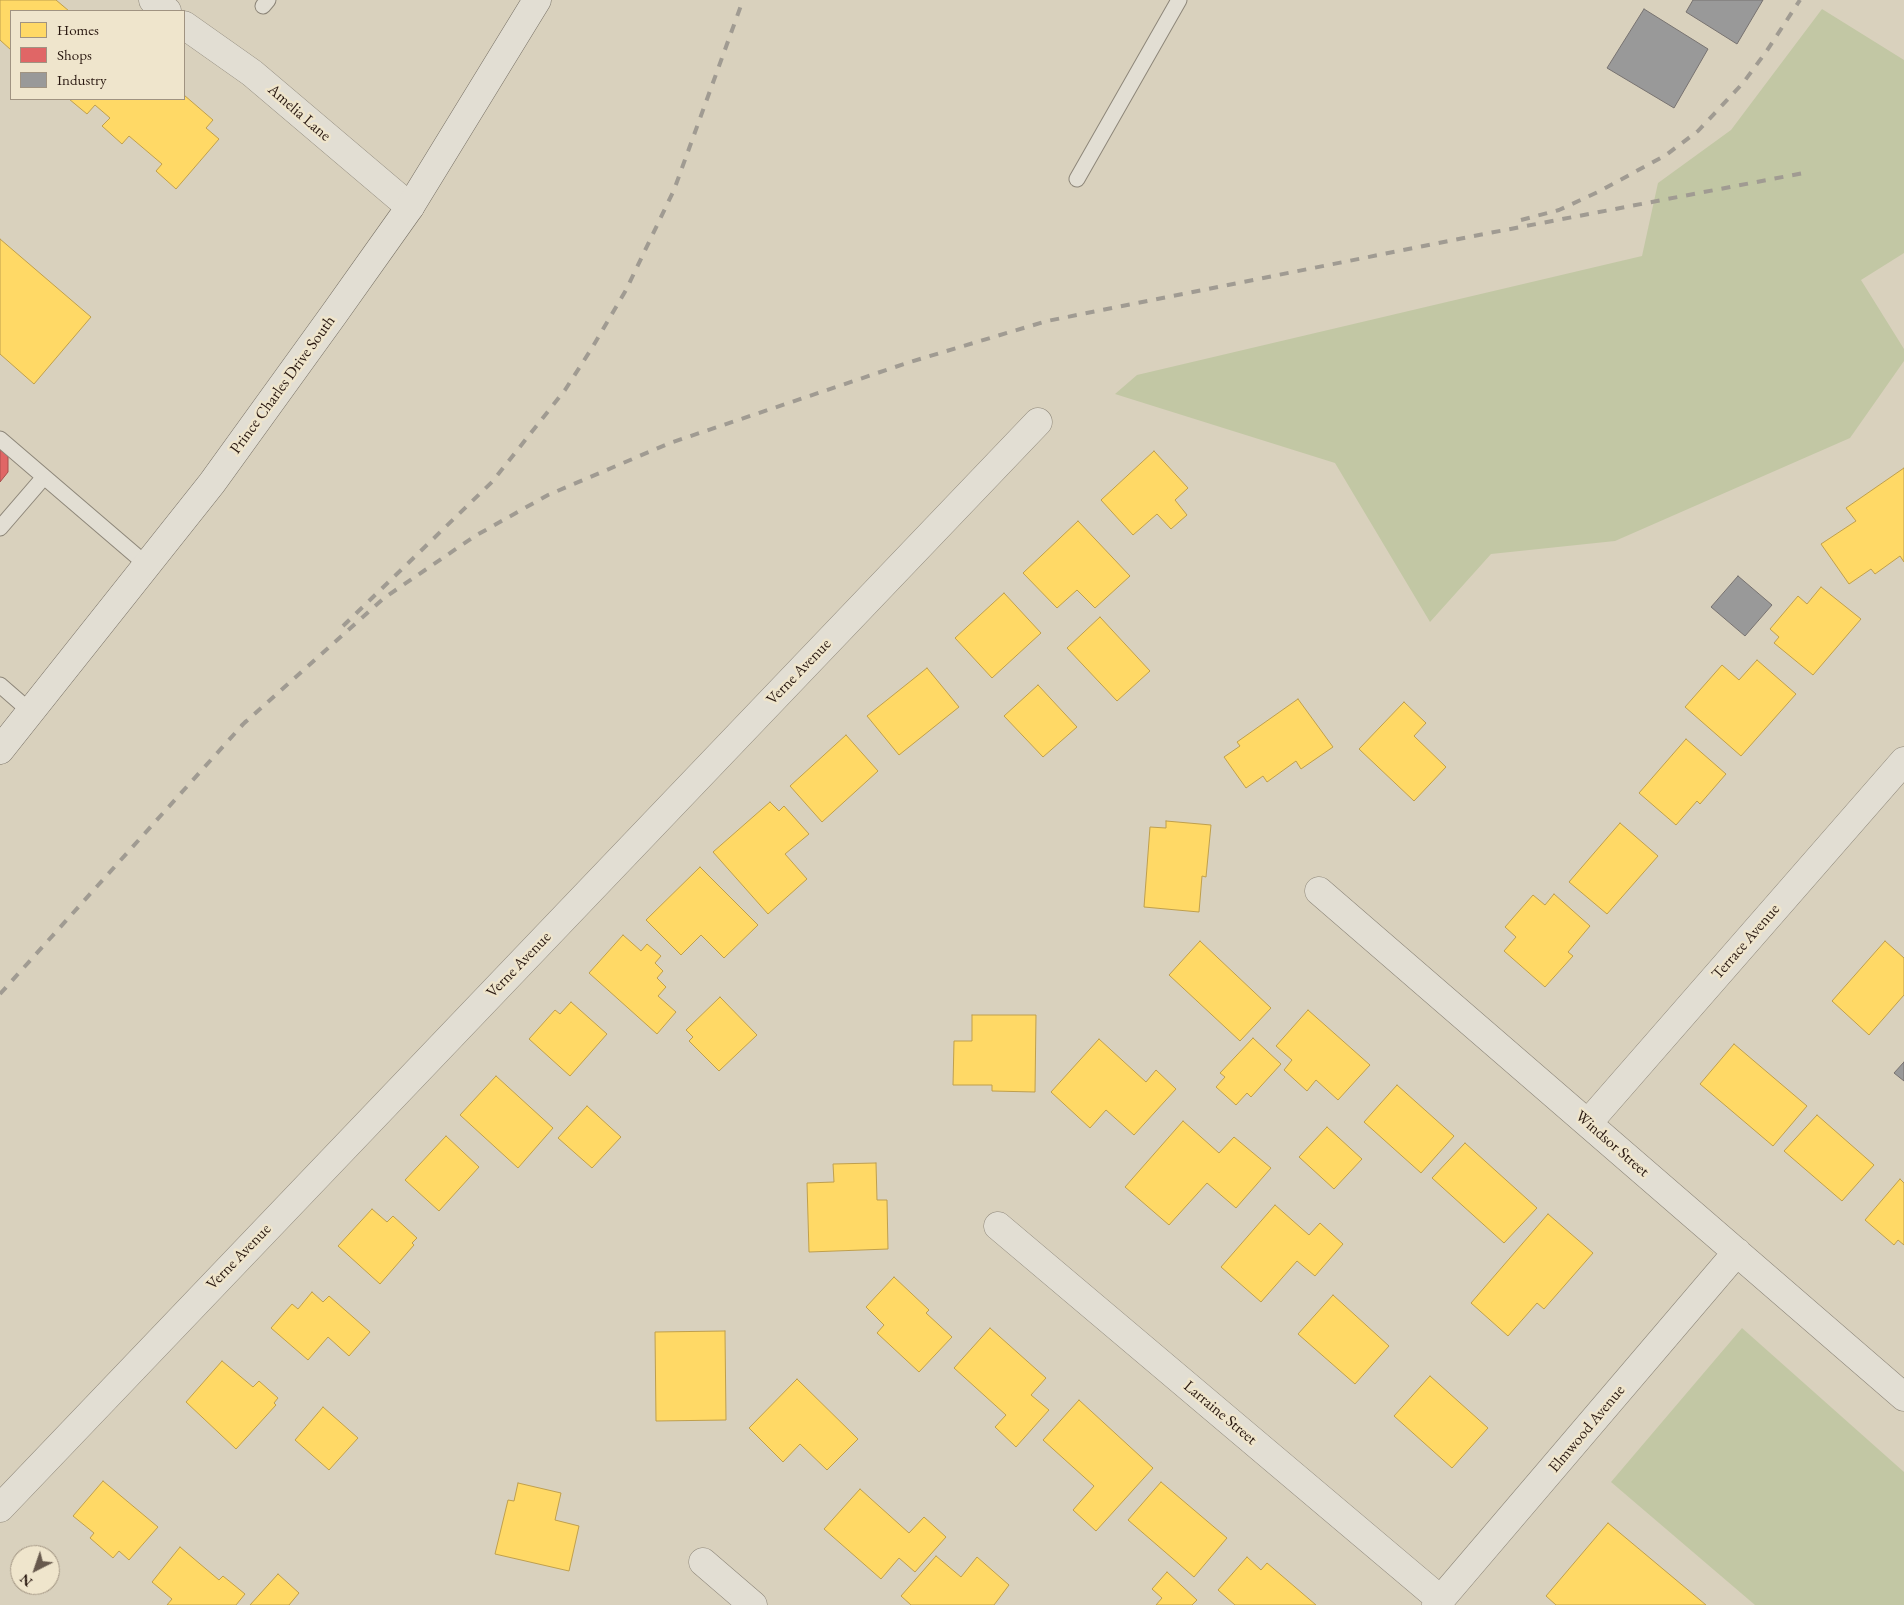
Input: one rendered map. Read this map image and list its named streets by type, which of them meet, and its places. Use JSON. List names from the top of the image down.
{
  "streets": {
    "street": [
      "Amelia Lane",
      "Prince Charles Drive South",
      "Verne Avenue",
      "Terrace Avenue",
      "Windsor Street",
      "Larraine Street",
      "Elmwood Avenue"
    ]
  },
  "crossings": [
    ["Amelia Lane", "Prince Charles Drive South"],
    ["Terrace Avenue", "Windsor Street"],
    ["Windsor Street", "Elmwood Avenue"],
    ["Larraine Street", "Elmwood Avenue"]
  ],
  "legend": ["Homes", "Shops", "Industry"],
  "north": "bottom left"
}
